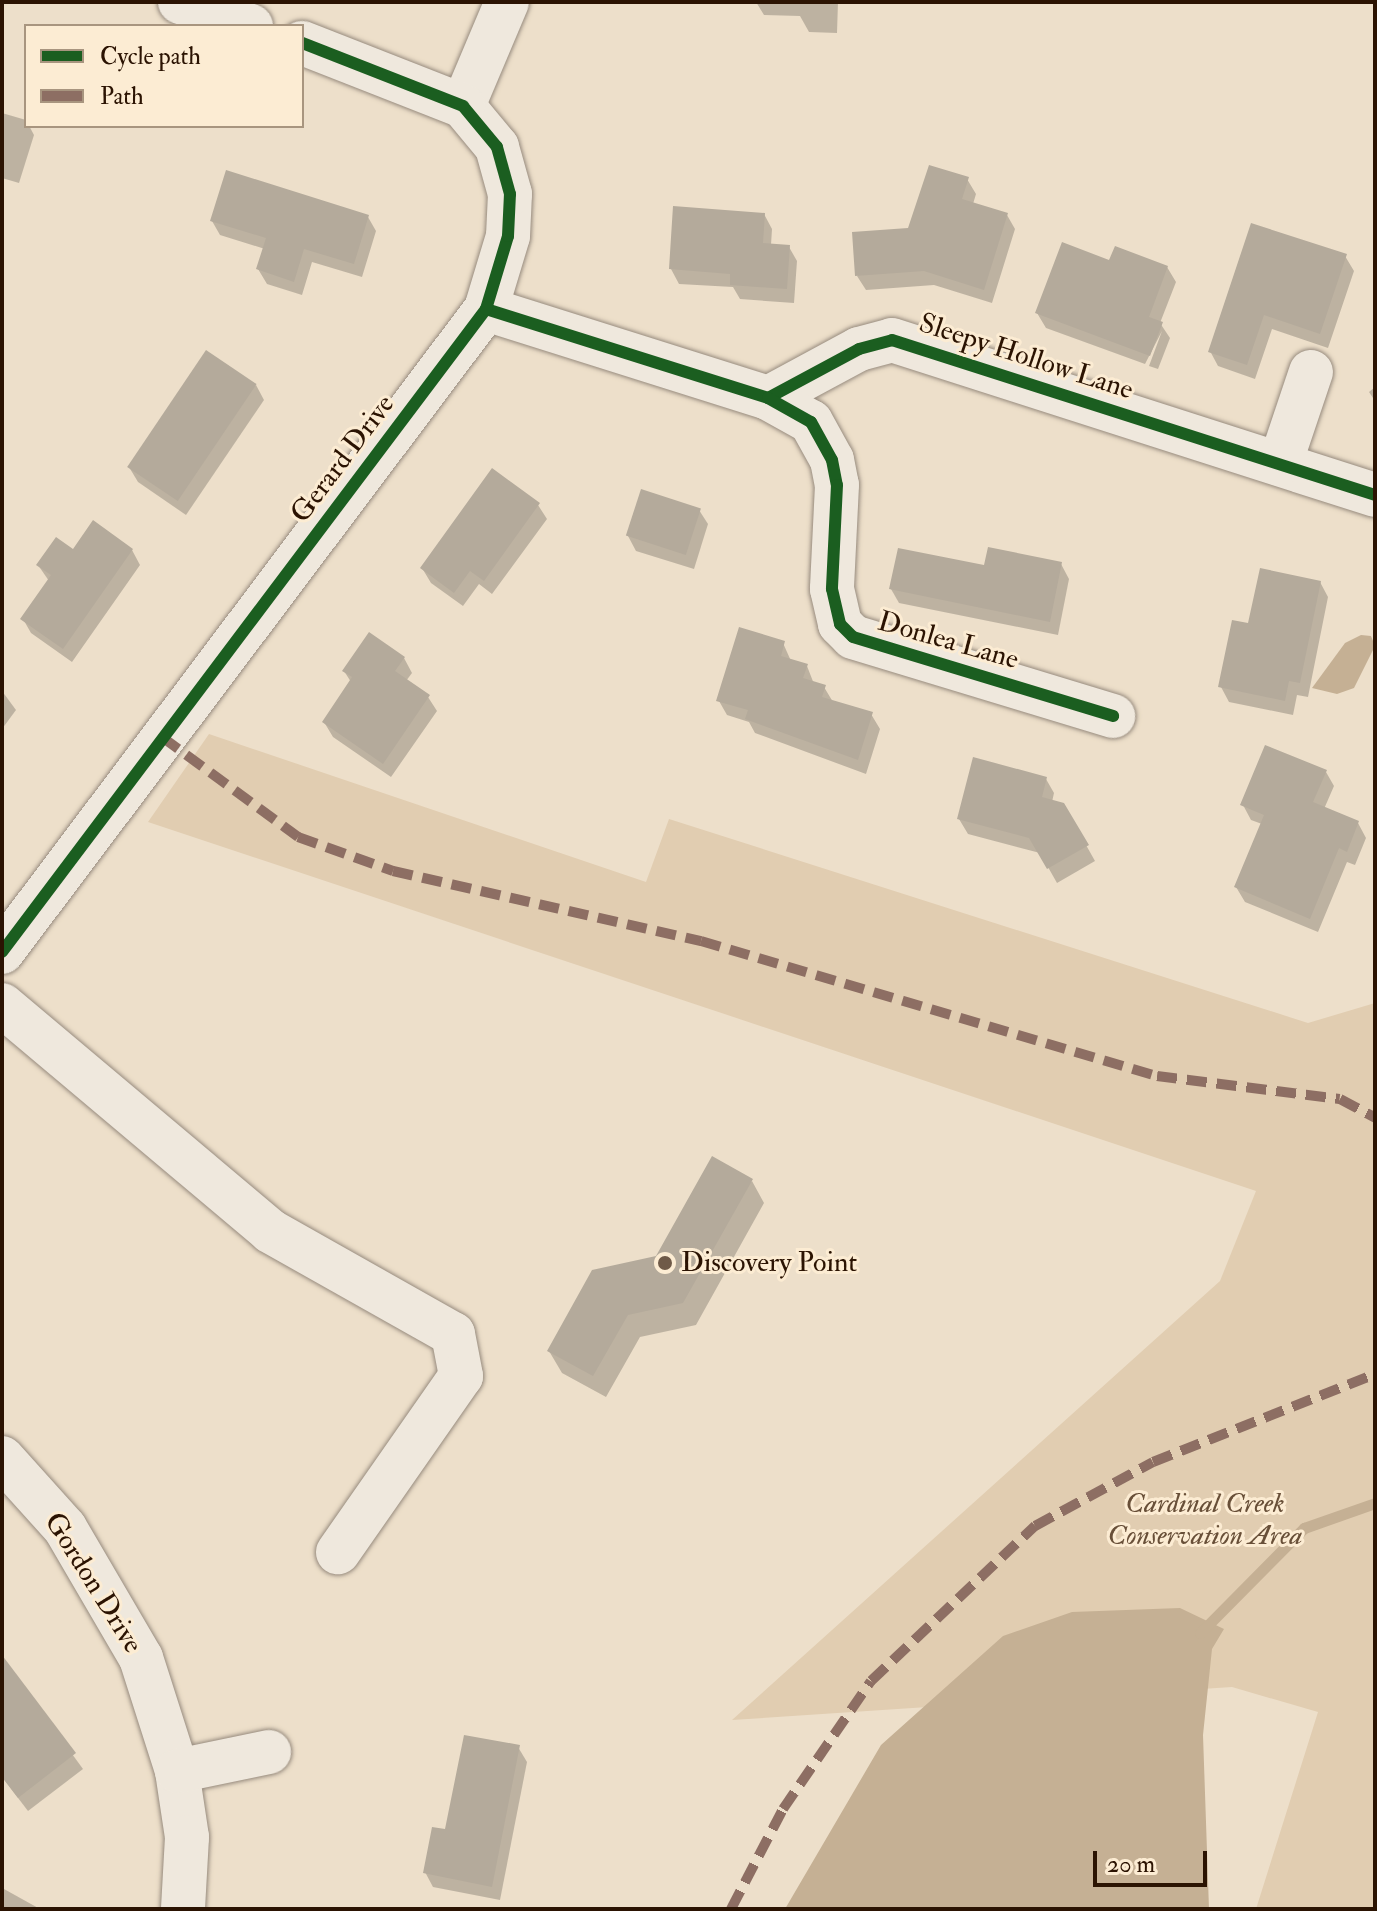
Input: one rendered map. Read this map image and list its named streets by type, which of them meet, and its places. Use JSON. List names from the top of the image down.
{
  "streets": {
    "street": [
      "Sleepy Hollow Lane",
      "Gerard Drive",
      "Donlea Lane",
      "Gordon Drive"
    ]
  },
  "crossings": [
    ["Sleepy Hollow Lane", "Donlea Lane"]
  ],
  "parks": ["Cardinal Creek Conservation Area"],
  "places": ["Discovery Point"],
  "legend": ["Cycle path", "Path"],
  "scale_bar": "20 m"
}
